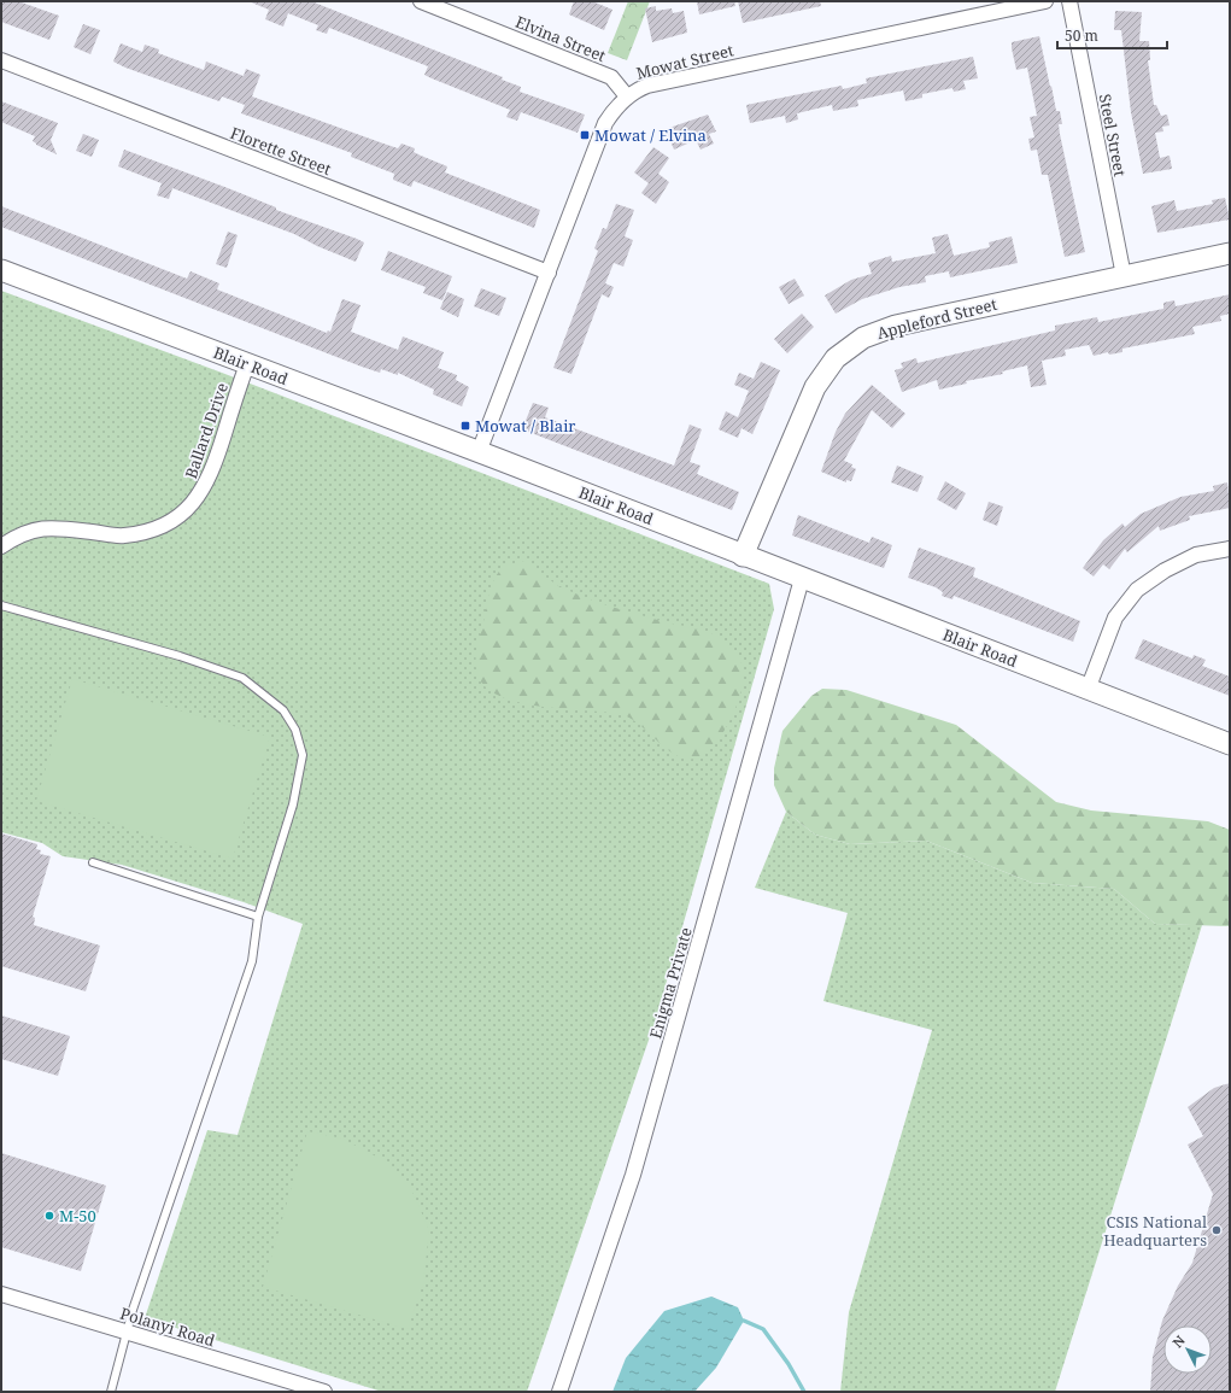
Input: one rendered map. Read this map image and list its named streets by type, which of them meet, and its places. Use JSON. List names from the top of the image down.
{
  "streets": {
    "main road": ["Appleford Street", "Blair Road"],
    "street": [
      "Elvina Street",
      "Mowat Street",
      "Steel Street",
      "Florette Street",
      "Ballard Drive",
      "Enigma Private",
      "Polanyi Road"
    ]
  },
  "crossings": [
    ["Elvina Street", "Mowat Street"],
    ["Mowat Street", "Florette Street"],
    ["Mowat Street", "Blair Road"],
    ["Steel Street", "Appleford Street"],
    ["Appleford Street", "Blair Road"],
    ["Blair Road", "Ballard Drive"],
    ["Blair Road", "Enigma Private"]
  ],
  "places": {
    "transit": ["Mowat / Elvina", "Mowat / Blair"],
    "other": ["M-50", "CSIS National Headquarters"]
  },
  "scale_bar": "50 m",
  "north": "top left"
}
